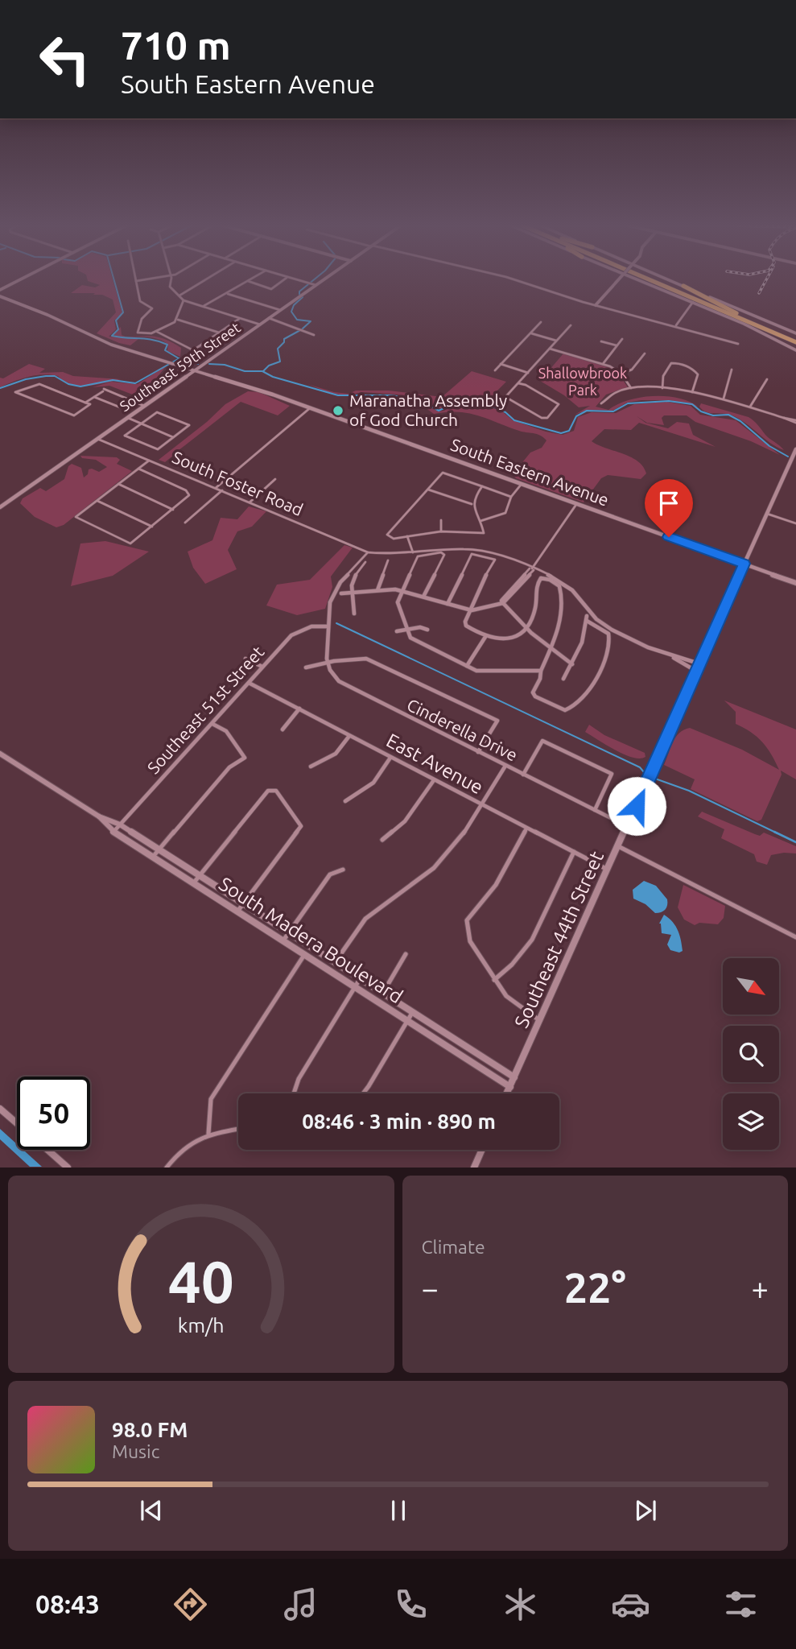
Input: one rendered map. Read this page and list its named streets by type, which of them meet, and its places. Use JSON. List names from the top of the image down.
{
  "streets": {
    "main road": [
      "Southeast 59th Street",
      "South Eastern Avenue",
      "Southeast 44th Street",
      "South Madera Boulevard"
    ],
    "street": [
      "South Foster Road",
      "Southeast 51st Street",
      "Cinderella Drive",
      "East Avenue"
    ]
  },
  "crossings": [
    ["Southeast 59th Street", "South Eastern Avenue"],
    ["Southeast 59th Street", "South Foster Road"],
    ["South Eastern Avenue", "Southeast 44th Street"],
    ["Southeast 51st Street", "East Avenue"],
    ["Southeast 51st Street", "South Madera Boulevard"],
    ["Cinderella Drive", "Southeast 44th Street"],
    ["East Avenue", "Southeast 44th Street"],
    ["Southeast 44th Street", "South Madera Boulevard"]
  ],
  "parks": ["Shallowbrook Park"],
  "places": ["Maranatha Assembly of God Church"],
  "north": "bottom right",
  "page": {
    "turn": ["710 m", "South Eastern Avenue"],
    "limit": "50",
    "trip": "08:46 · 3 min · 890 m",
    "tile": "Climate",
    "heat": ["−", "22°", "+"],
    "song": ["98.0 FM", "Music"],
    "tabs": "08:43",
    "gauge": ["40", "km/h"]
  }
}
